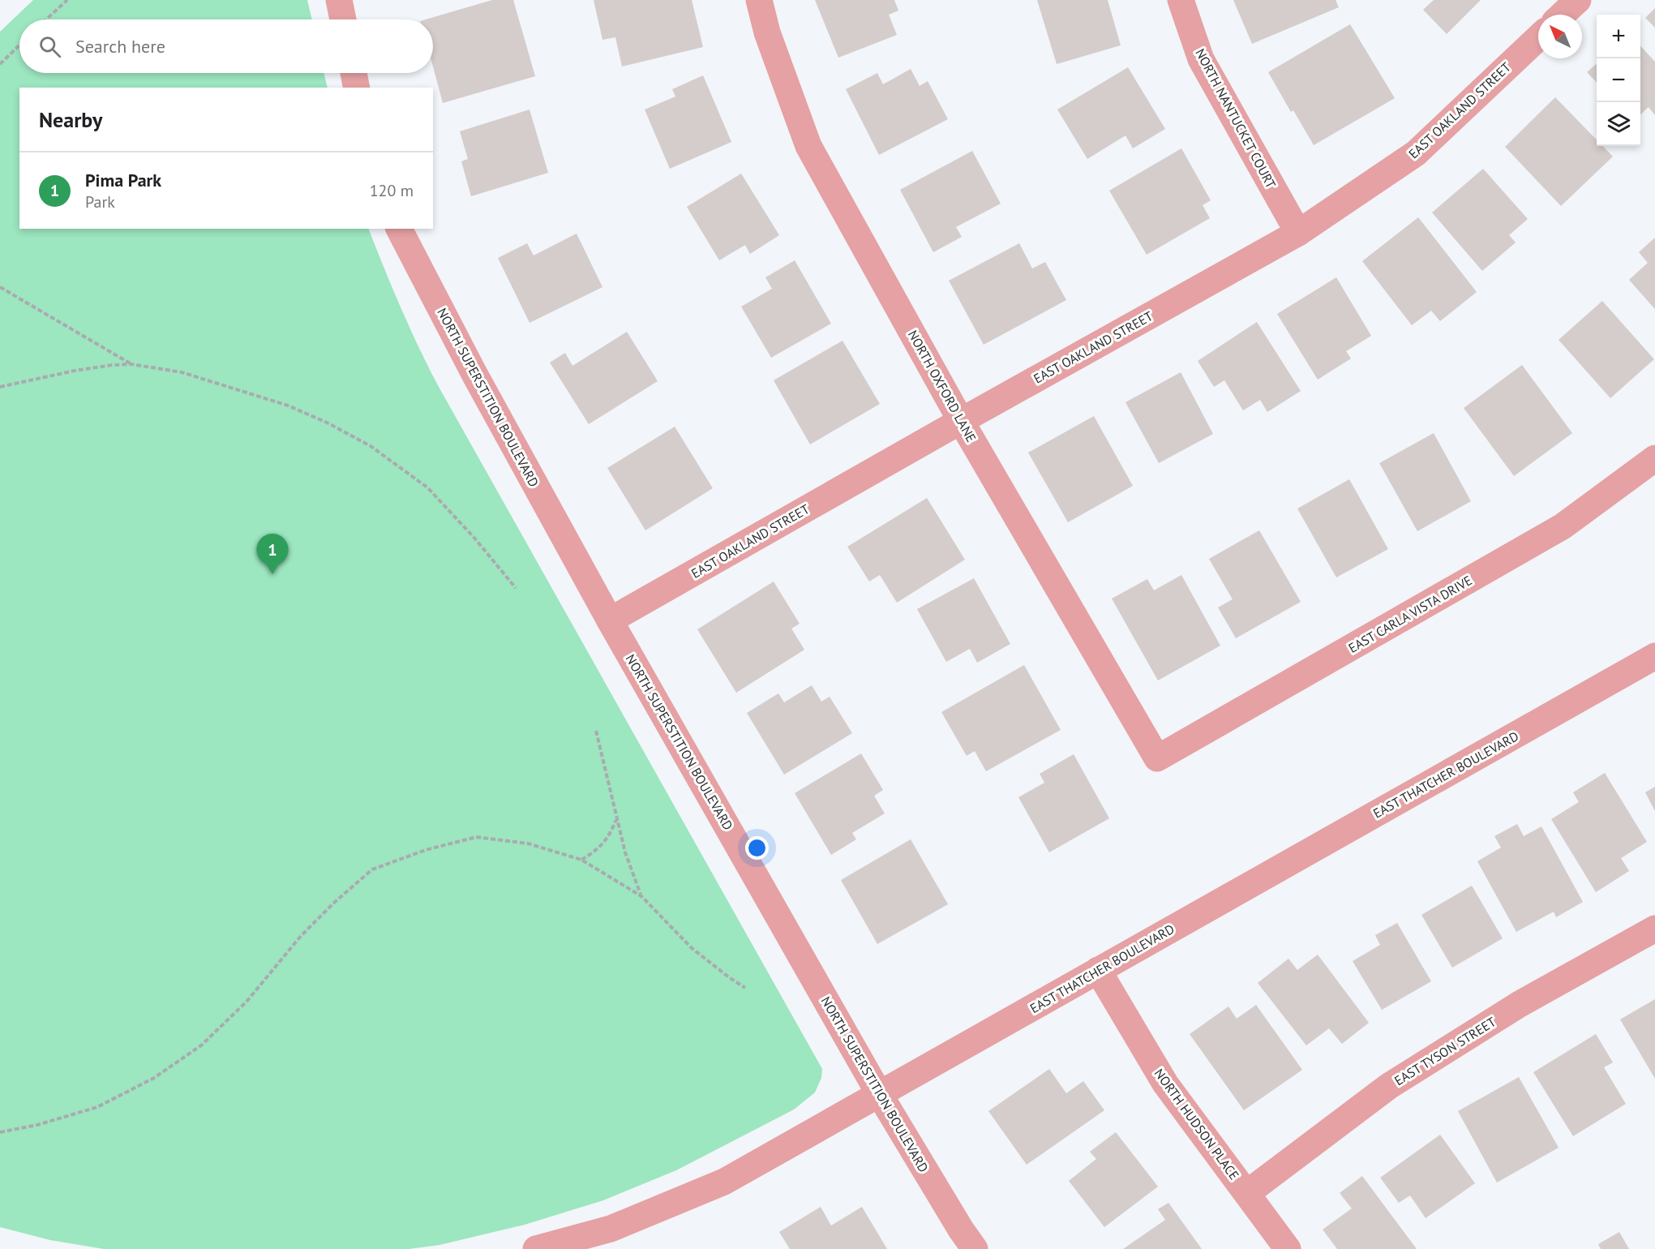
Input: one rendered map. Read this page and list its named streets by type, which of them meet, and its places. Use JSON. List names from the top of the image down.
{
  "streets": {
    "street": [
      "EAST OAKLAND STREET",
      "NORTH NANTUCKET COURT",
      "NORTH OXFORD LANE",
      "NORTH SUPERSTITION BOULEVARD",
      "EAST CARLA VISTA DRIVE",
      "EAST THATCHER BOULEVARD",
      "EAST TYSON STREET",
      "NORTH HUDSON PLACE"
    ]
  },
  "crossings": [
    ["EAST OAKLAND STREET", "NORTH NANTUCKET COURT"],
    ["EAST OAKLAND STREET", "NORTH OXFORD LANE"],
    ["EAST OAKLAND STREET", "NORTH SUPERSTITION BOULEVARD"],
    ["NORTH OXFORD LANE", "EAST CARLA VISTA DRIVE"],
    ["NORTH SUPERSTITION BOULEVARD", "EAST THATCHER BOULEVARD"],
    ["EAST THATCHER BOULEVARD", "NORTH HUDSON PLACE"],
    ["EAST TYSON STREET", "NORTH HUDSON PLACE"]
  ],
  "north": "top left",
  "page": {
    "map_buttons": ["+", "−"],
    "search": "Search here",
    "heading": "Nearby",
    "list": [
      {
        "mark": "1",
        "name": "Pima Park",
        "note": "Park",
        "value": "120 m"
      }
    ],
    "pins": "1"
  }
}
